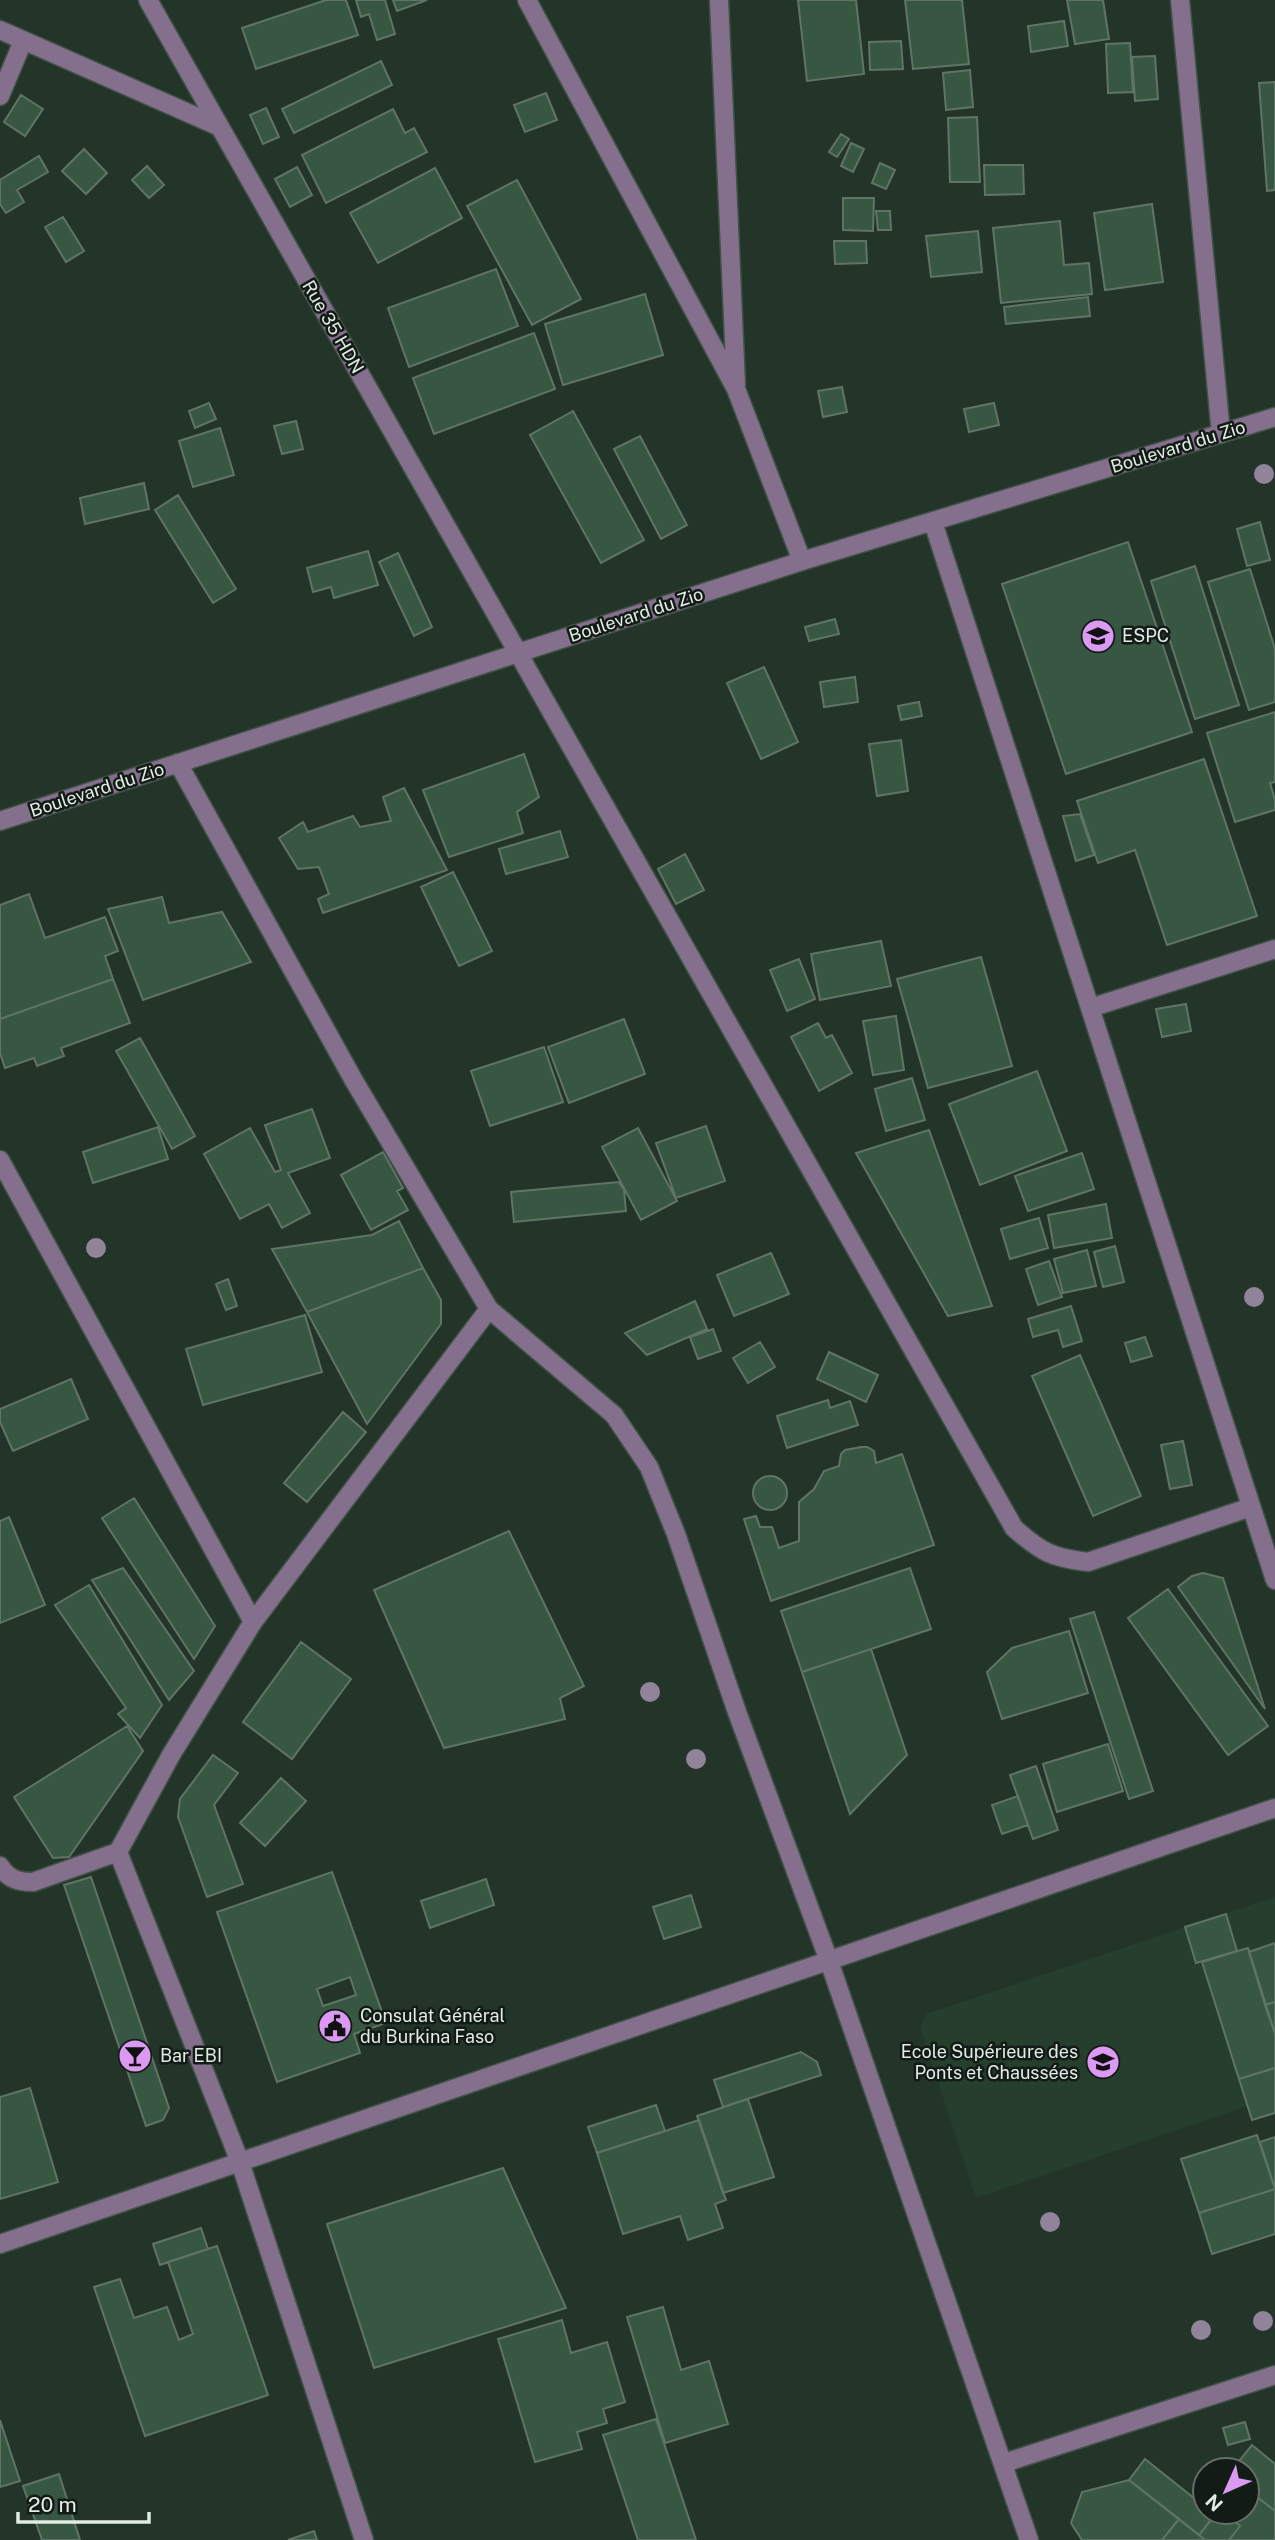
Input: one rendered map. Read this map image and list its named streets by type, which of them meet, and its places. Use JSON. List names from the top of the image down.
{
  "streets": {
    "street": ["Rue 35 HDN", "Boulevard du Zio"]
  },
  "crossings": [
    ["Rue 35 HDN", "Boulevard du Zio"]
  ],
  "places": {
    "school or university": ["ESPC", "Ecole Supérieure des Ponts et Chaussées"],
    "public building": ["Consulat Général du Burkina Faso"],
    "bar": ["Bar EBI"]
  },
  "scale_bar": "20 m",
  "north": "bottom left"
}
